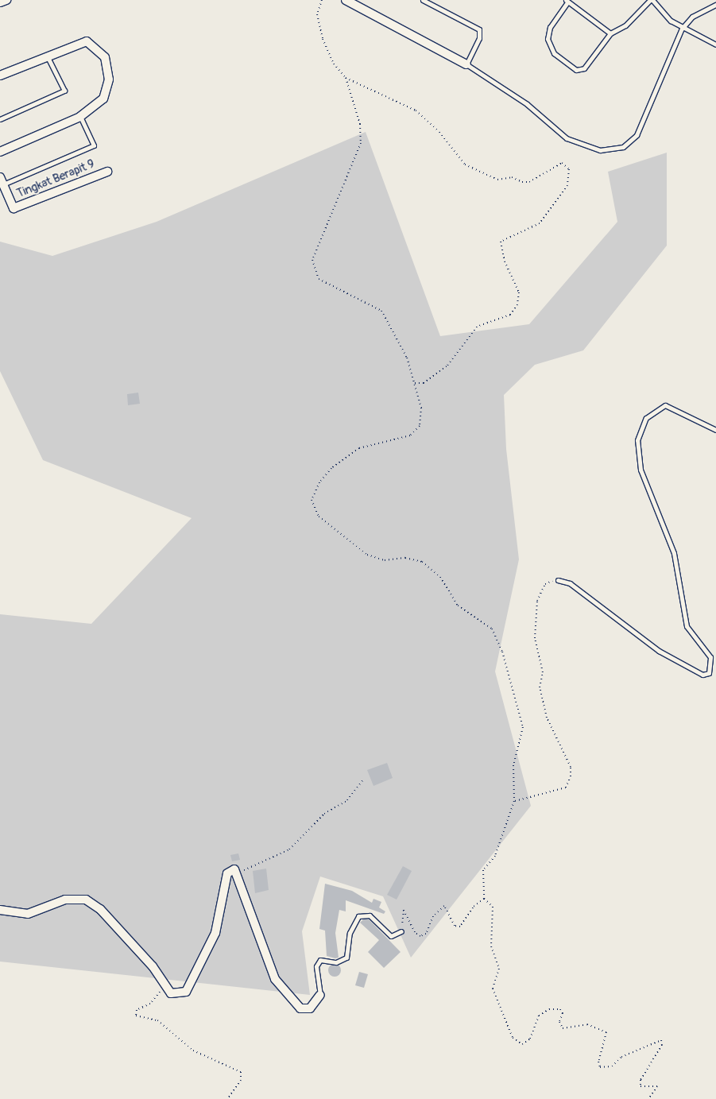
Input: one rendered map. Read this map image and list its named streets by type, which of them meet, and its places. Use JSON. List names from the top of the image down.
{
  "streets": {
    "street": ["Tingkat Berapit 9"]
  }
}
